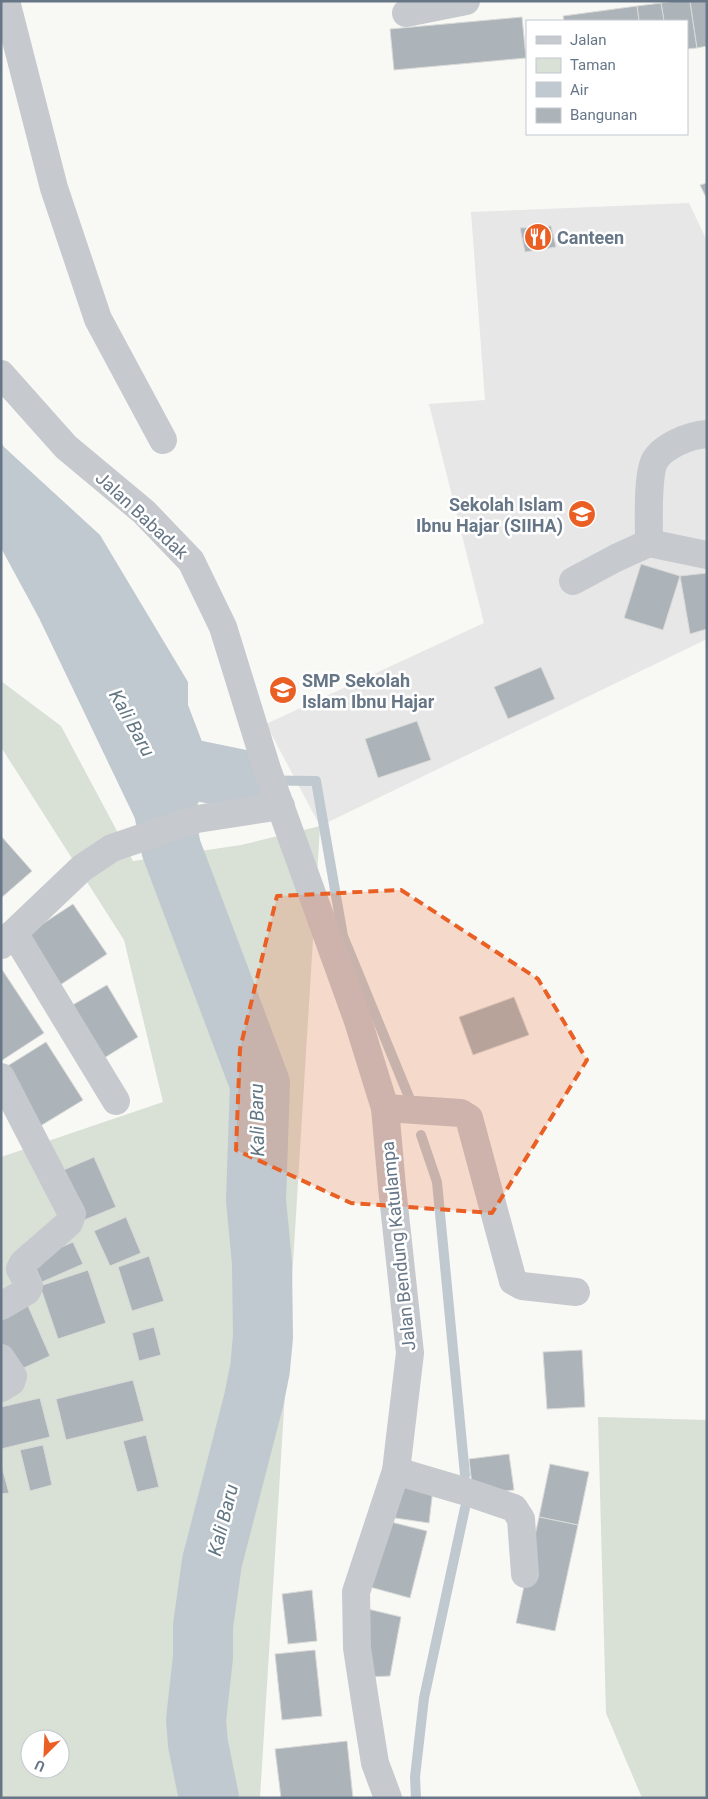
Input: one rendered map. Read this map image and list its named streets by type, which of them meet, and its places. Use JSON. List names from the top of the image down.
{
  "streets": {
    "street": ["Jalan Babadak", "Jalan Bendung Katulampa"]
  },
  "crossings": [
    ["Jalan Babadak", "Jalan Bendung Katulampa"]
  ],
  "water": ["Kali Baru"],
  "places": {
    "restaurant": ["Canteen"],
    "school or university": ["Sekolah Islam Ibnu Hajar (SIIHA)", "SMP Sekolah Islam Ibnu Hajar"]
  },
  "legend": [
    "Jalan",
    "Taman",
    "Air",
    "Bangunan"
  ],
  "north": "bottom left"
}
